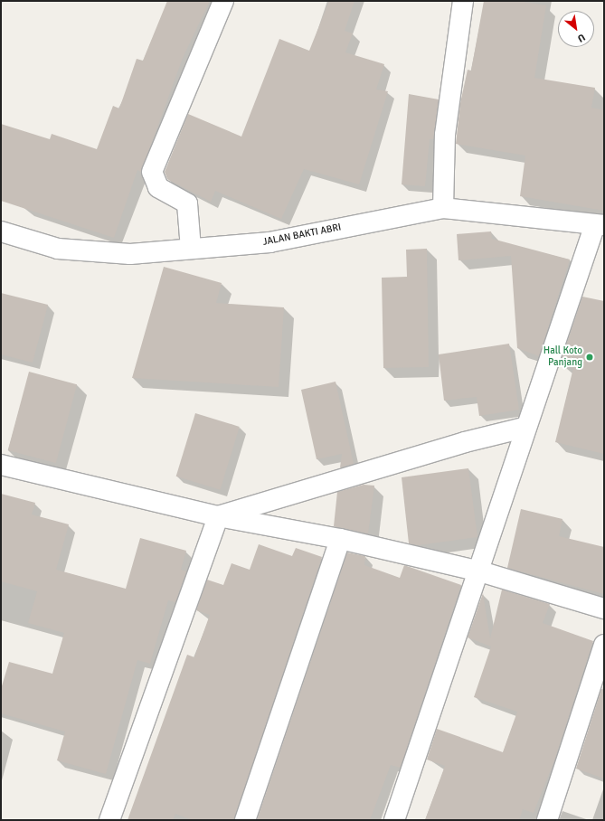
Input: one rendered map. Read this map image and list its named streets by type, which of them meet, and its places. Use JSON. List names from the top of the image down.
{
  "streets": {
    "street": ["JALAN BAKTI ABRI"]
  },
  "places": ["Hall Koto Panjang"],
  "north": "bottom right"
}
